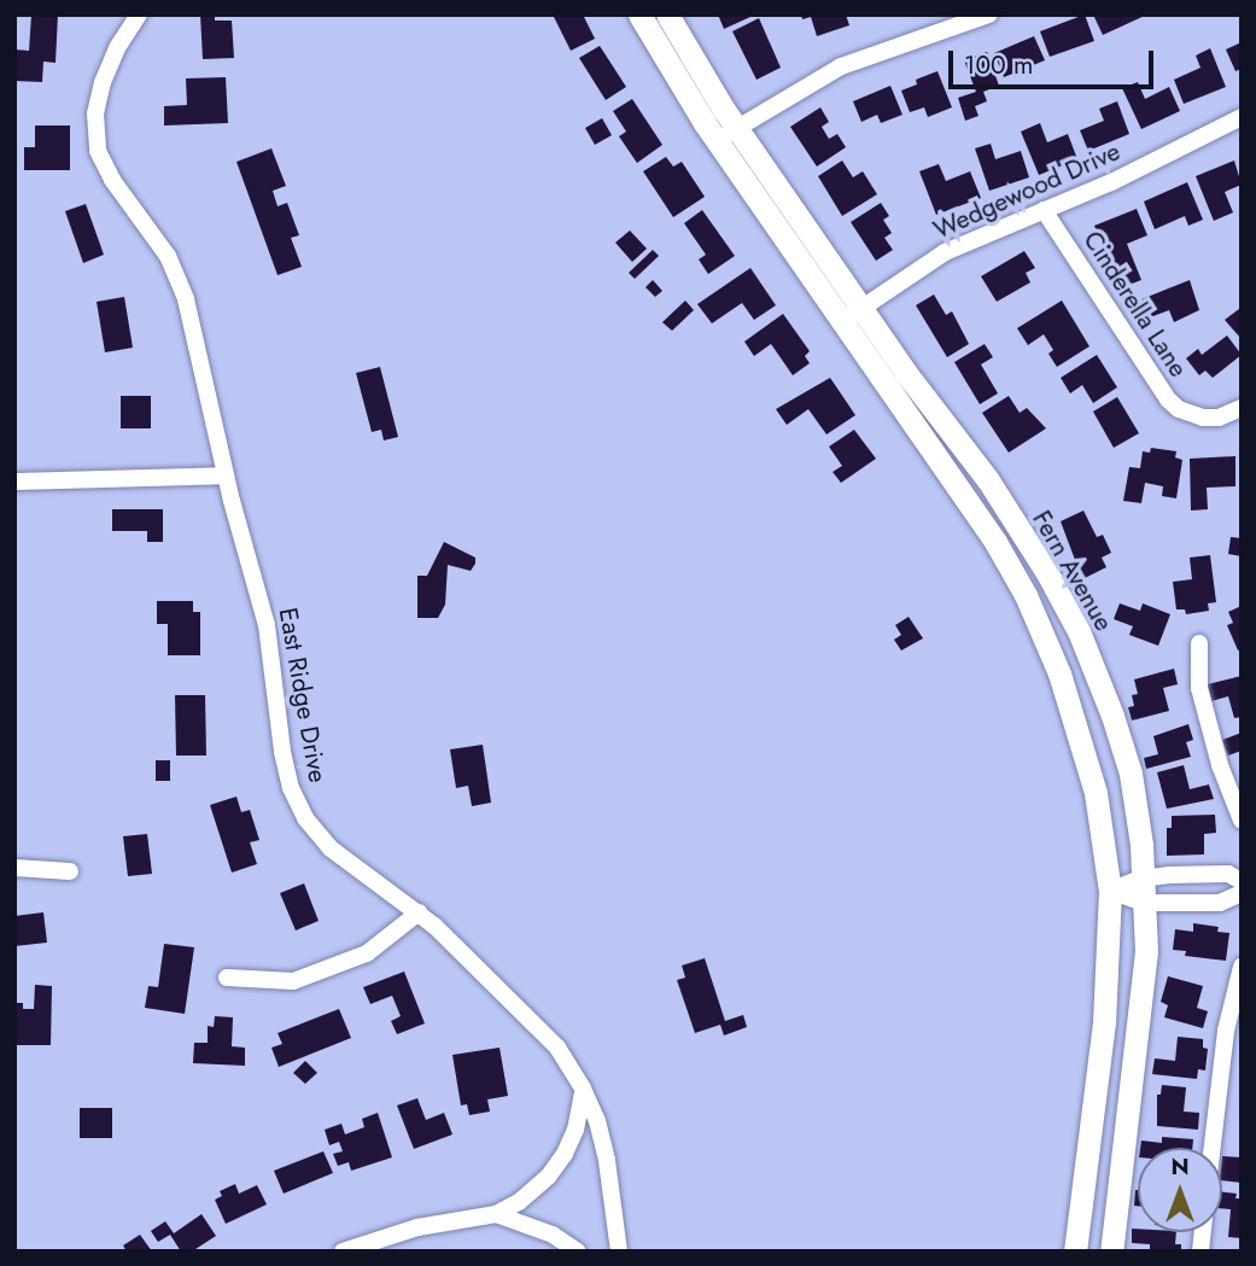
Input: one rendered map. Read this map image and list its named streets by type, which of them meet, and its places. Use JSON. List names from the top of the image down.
{
  "streets": {
    "street": [
      "Wedgewood Drive",
      "Cinderella Lane",
      "Fern Avenue",
      "East Ridge Drive"
    ]
  },
  "crossings": [
    ["Wedgewood Drive", "Cinderella Lane"],
    ["Wedgewood Drive", "Fern Avenue"]
  ],
  "scale_bar": "100 m",
  "north": "top"
}
